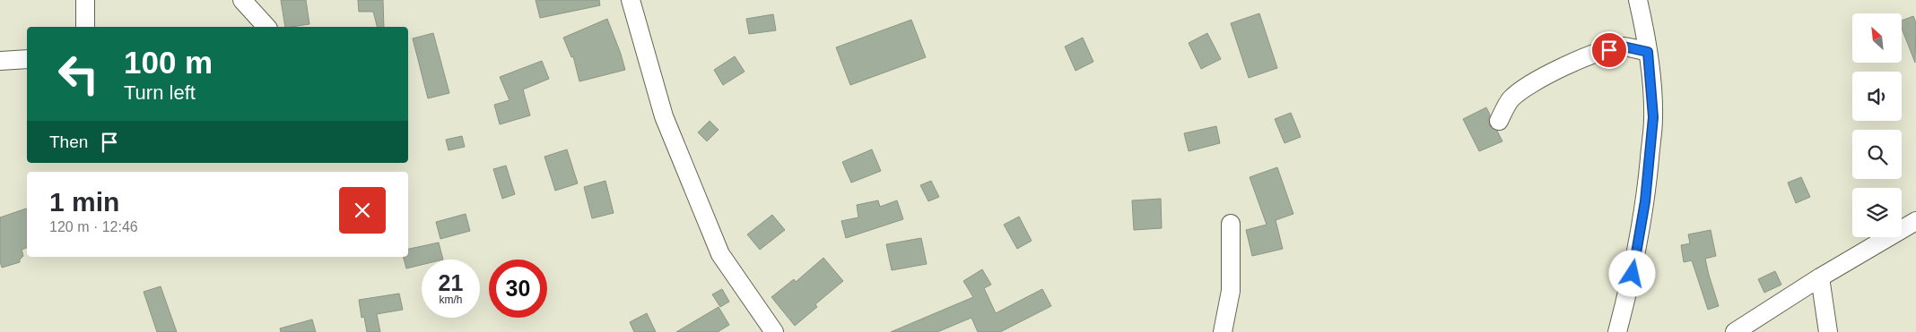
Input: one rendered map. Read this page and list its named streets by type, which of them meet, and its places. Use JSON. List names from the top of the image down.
{
  "north": "top left",
  "page": {
    "turn": ["100 m", "Turn left"],
    "then": "Then",
    "heading": ["1 min", "120 m · 12:46"],
    "speed": "21 km/h",
    "limit": "30"
  }
}
